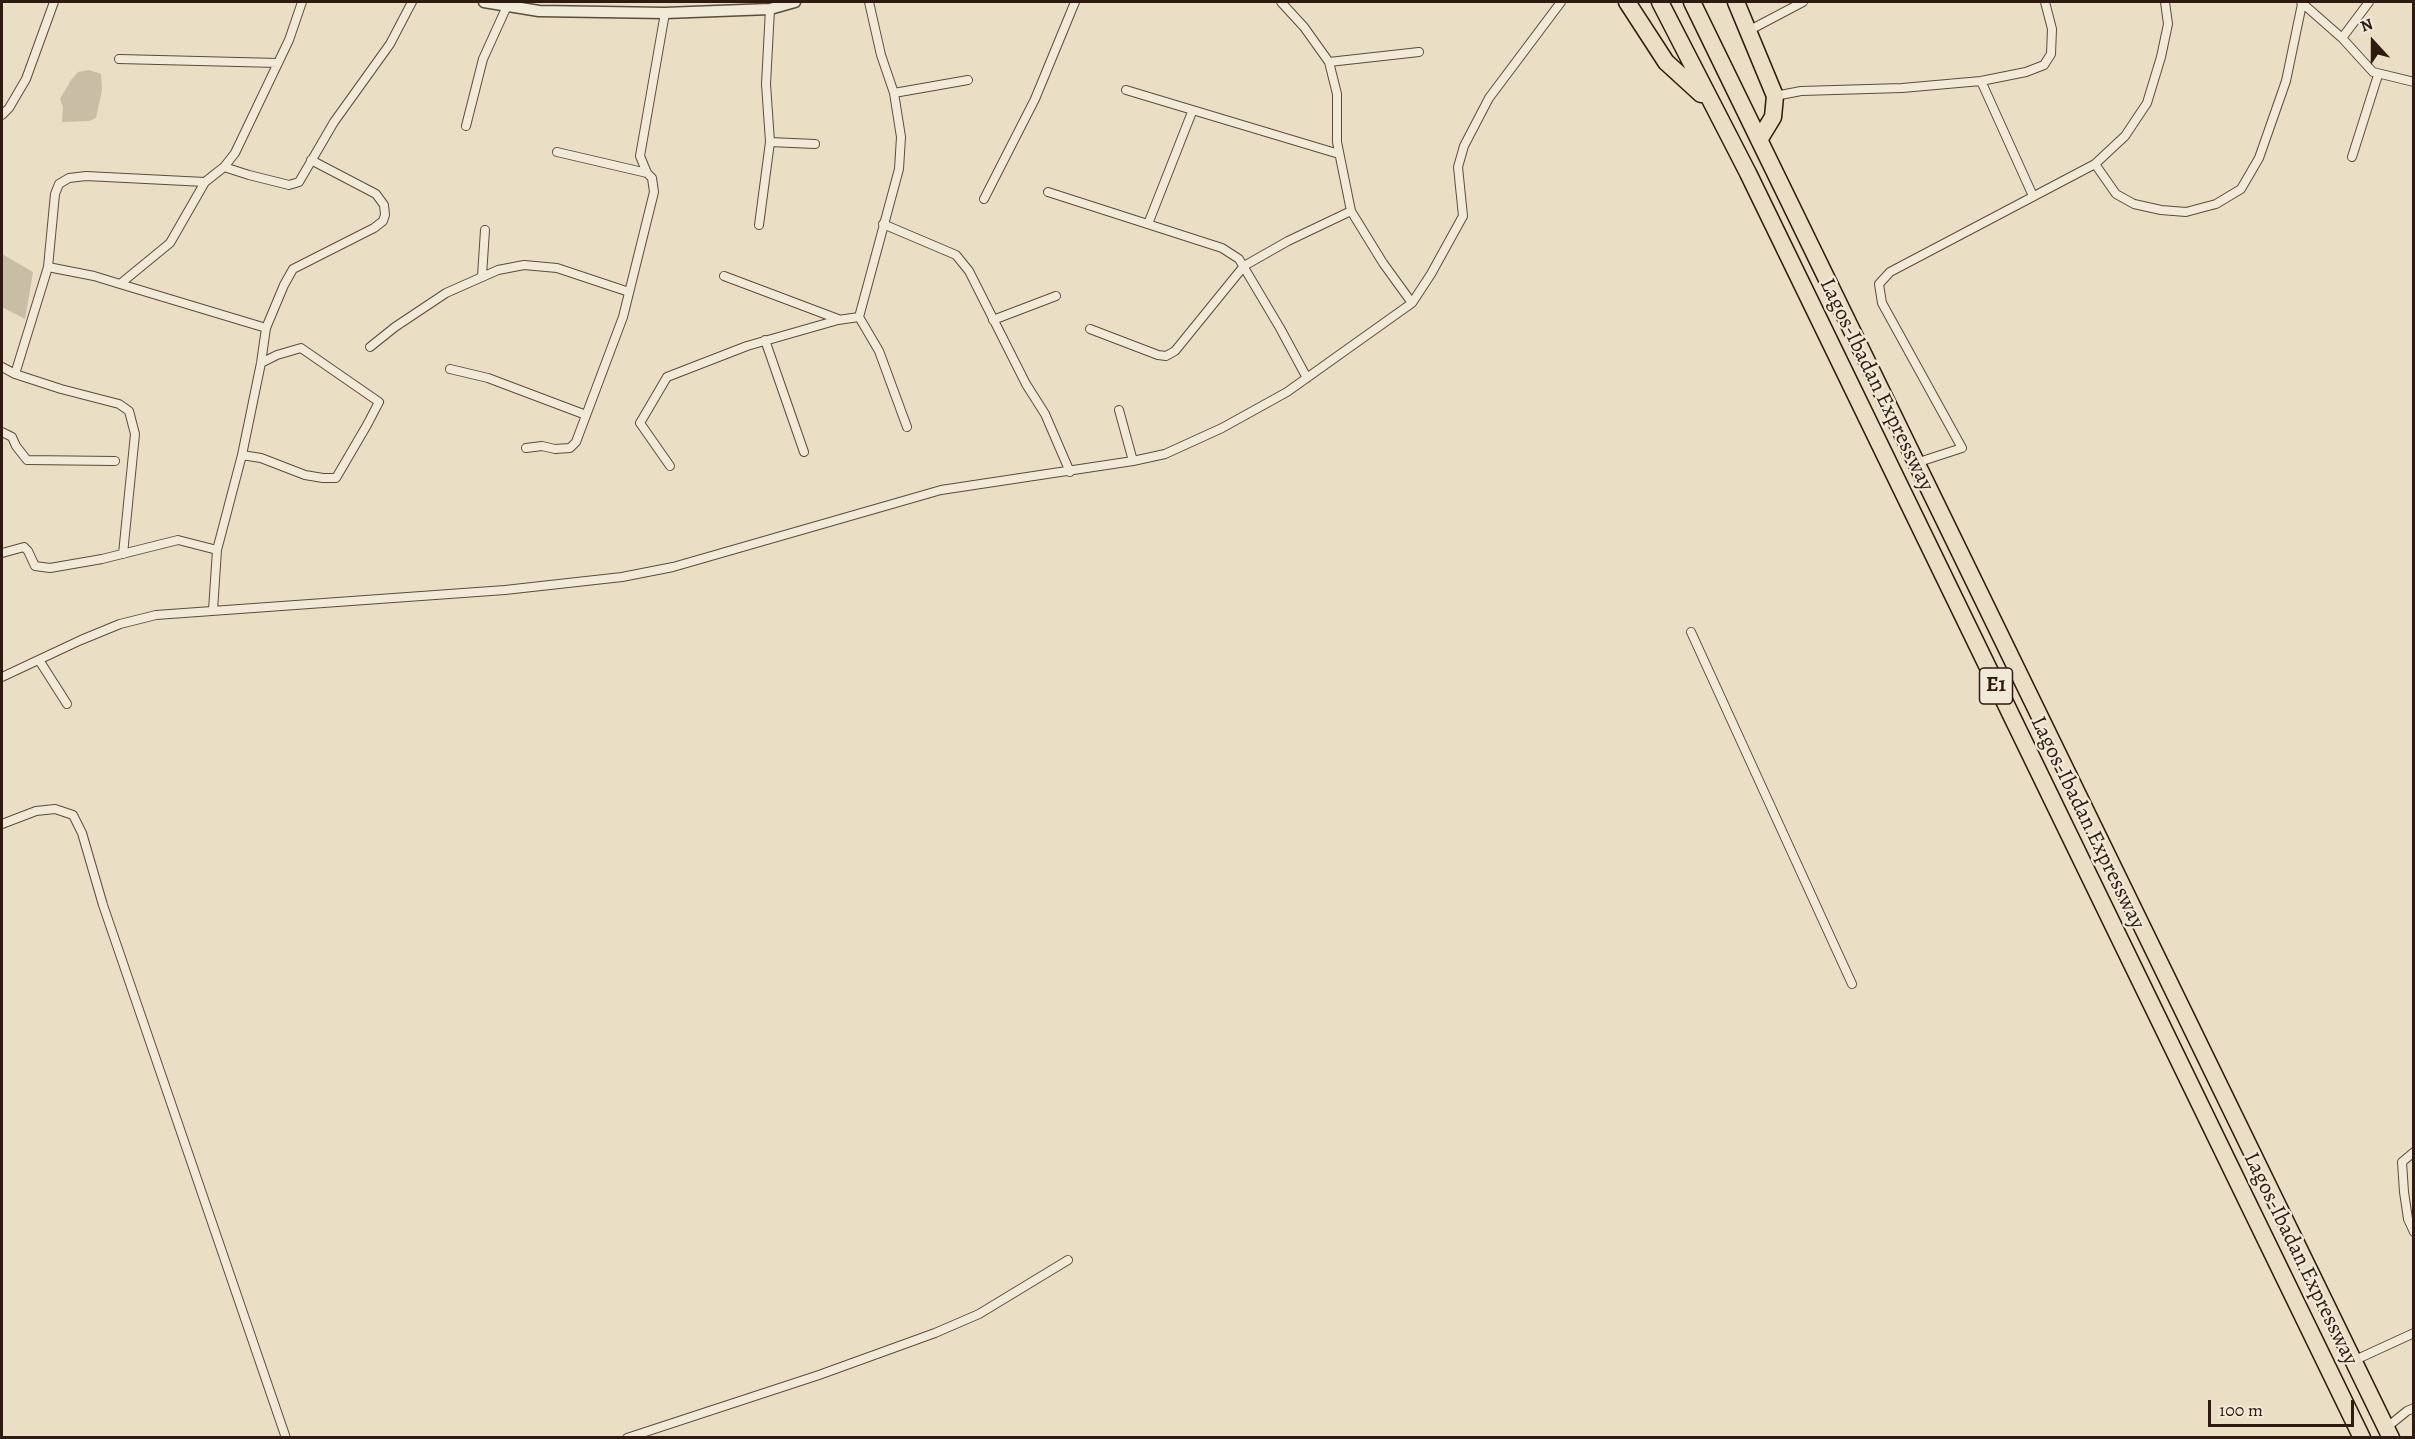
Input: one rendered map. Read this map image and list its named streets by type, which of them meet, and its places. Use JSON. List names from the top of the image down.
{
  "streets": {
    "highway": ["Lagos-Ibadan Expressway", "E1"]
  },
  "scale_bar": "100 m",
  "north": "top"
}
